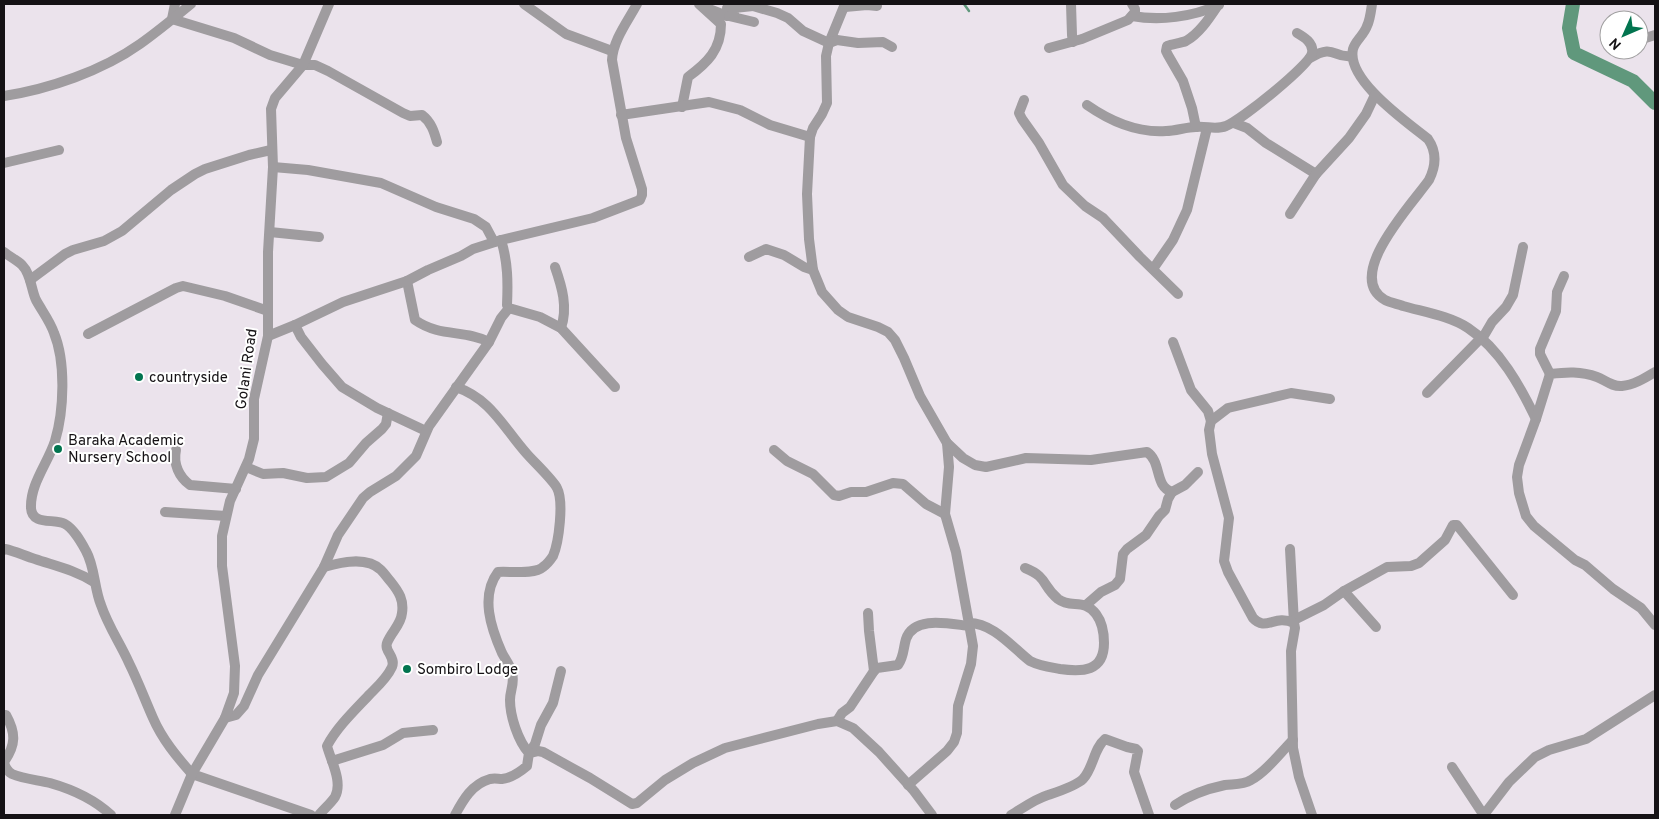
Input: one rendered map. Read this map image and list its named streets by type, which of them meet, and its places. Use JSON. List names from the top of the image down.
{
  "streets": {
    "street": ["Golani Road"]
  },
  "places": ["countryside", "Baraka Academic Nursery School", "Sombiro Lodge"],
  "north": "bottom left"
}
